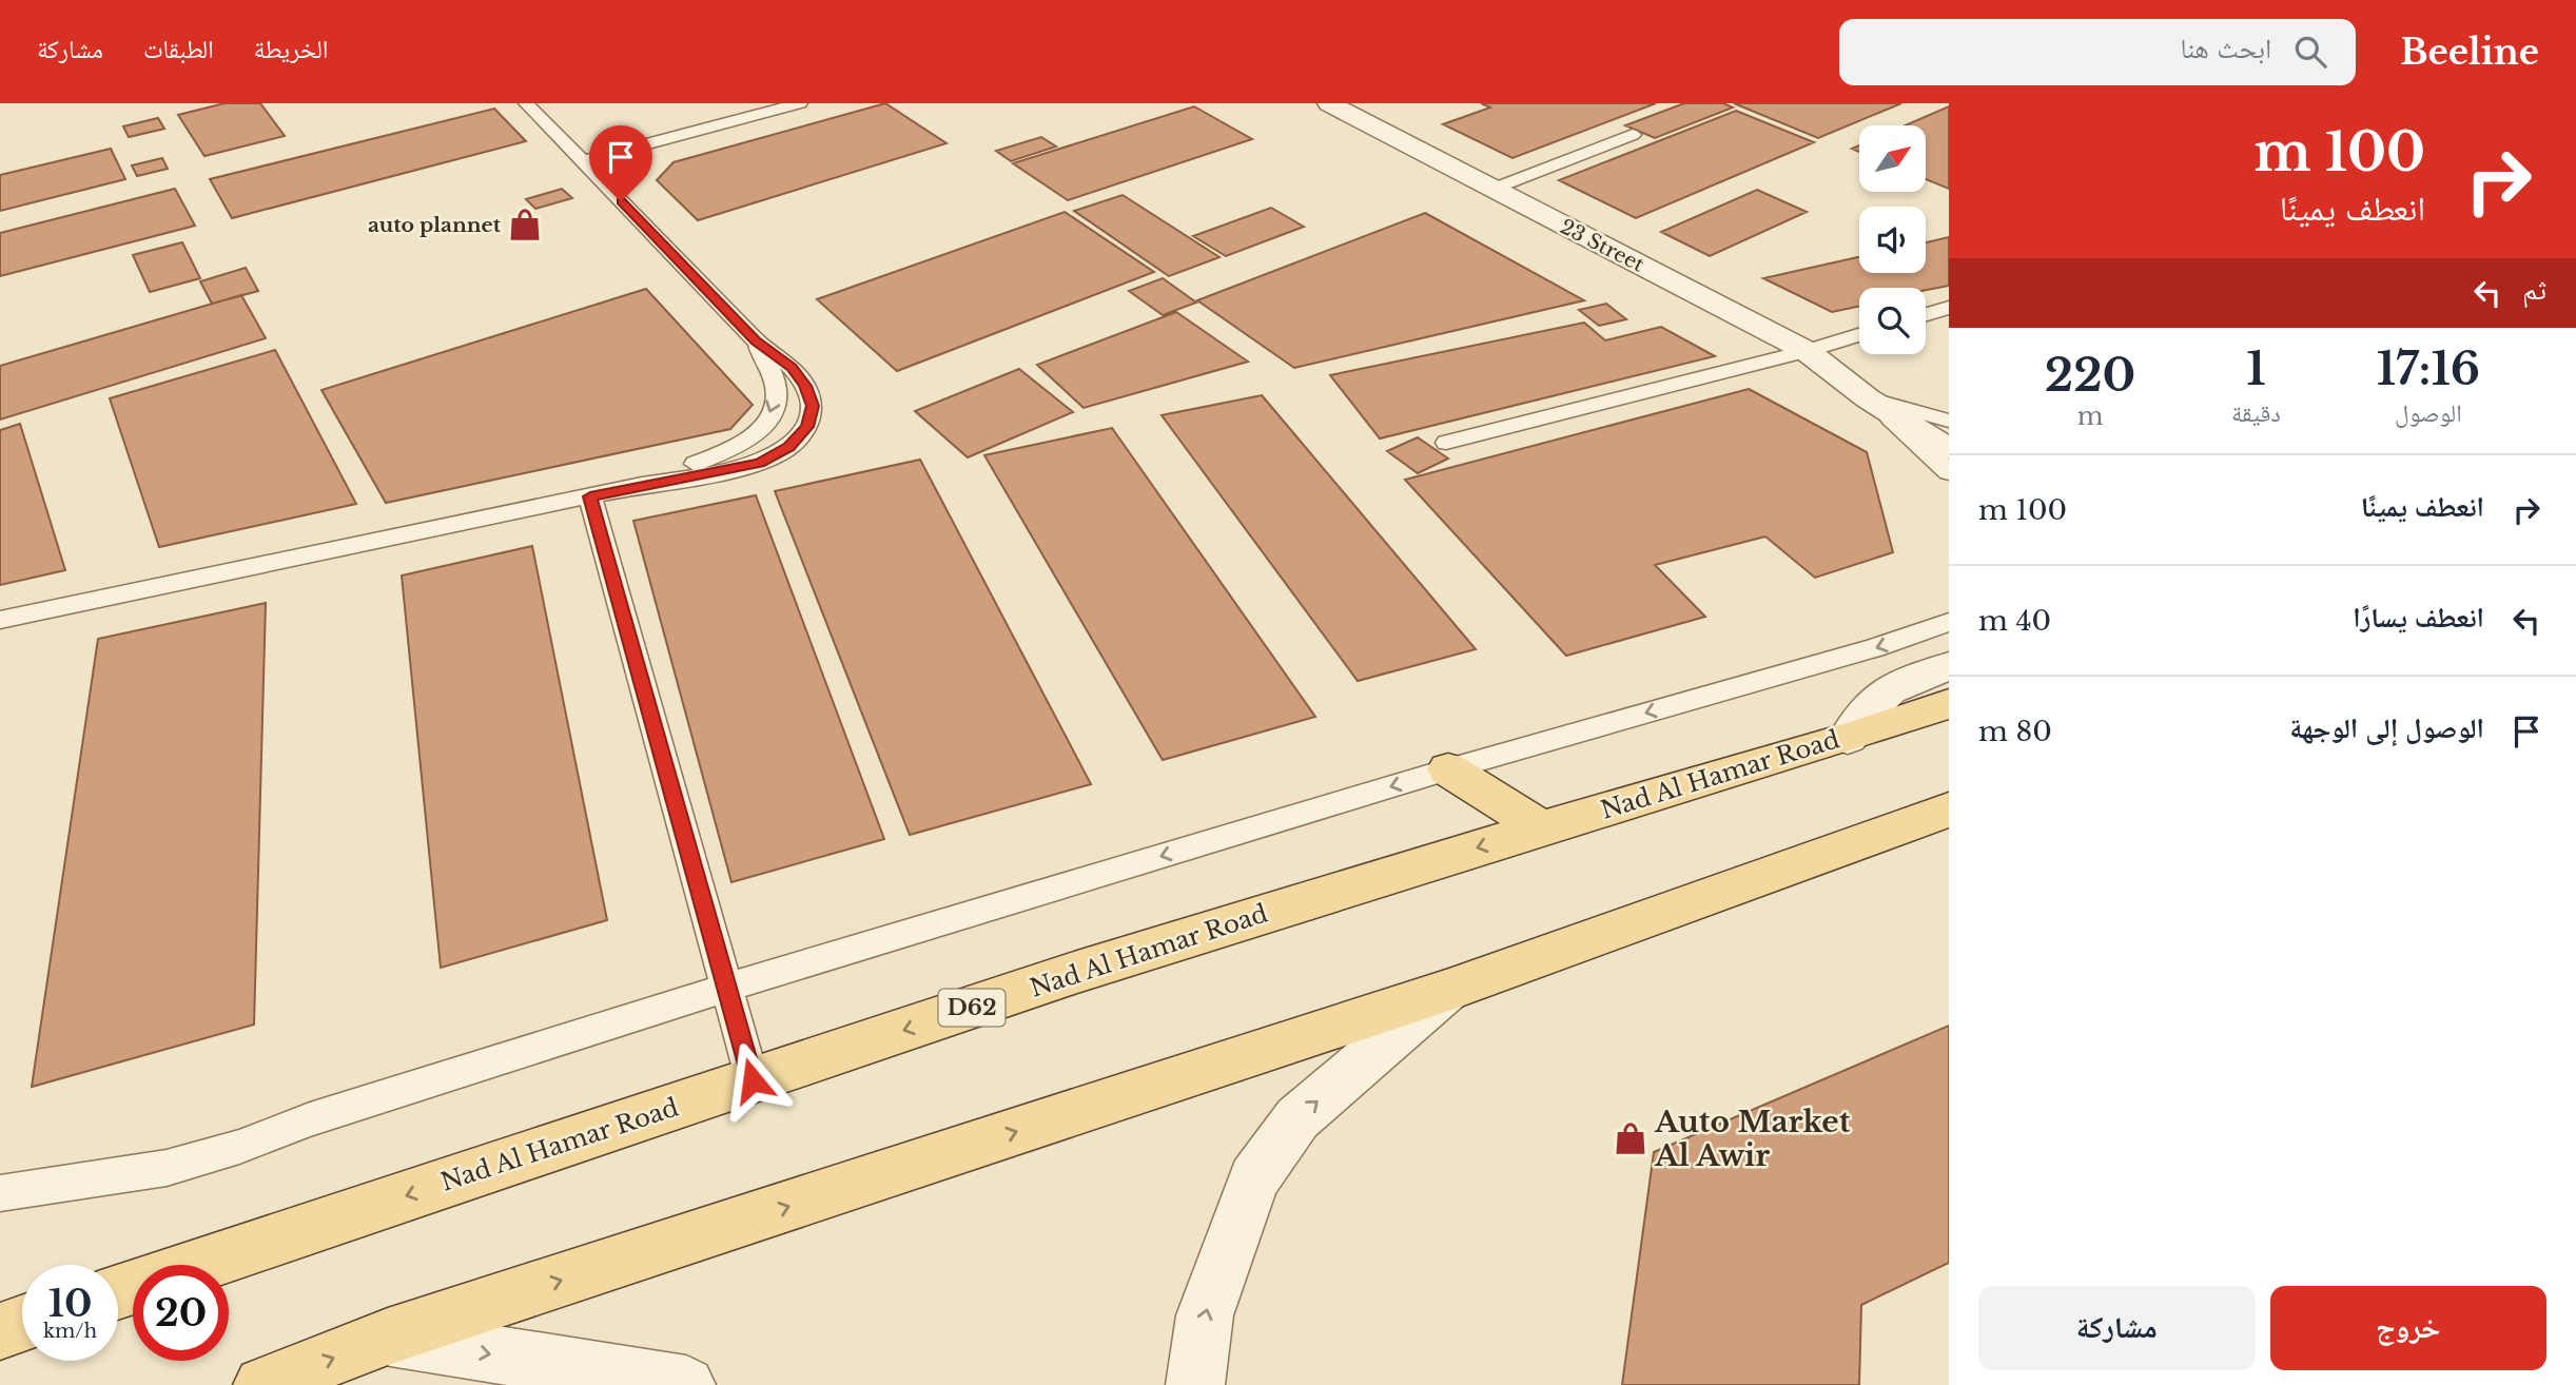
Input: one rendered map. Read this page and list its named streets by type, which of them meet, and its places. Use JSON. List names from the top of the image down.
{
  "streets": {
    "main road": ["Nad Al Hamar Road", "D62"],
    "street": ["23 Street"]
  },
  "places": {
    "shop": ["auto plannet", "Auto Market Al Awir"]
  },
  "north": "top right",
  "page": {
    "header": "Beeline",
    "search": "ابحث هنا",
    "nav": ["الخريطة", "الطبقات", "مشاركة"],
    "turn": ["100 m", "انعطف يمينًا"],
    "then": "ثم",
    "eta": [
      "17:16",
      "الوصول",
      "1",
      "دقيقة",
      "220",
      "m"
    ],
    "list": [
      {
        "name": "انعطف يمينًا",
        "value": "100 m"
      },
      {
        "name": "انعطف يسارًا",
        "value": "40 m"
      },
      {
        "name": "الوصول إلى الوجهة",
        "value": "80 m"
      }
    ],
    "speed": "10 km/h",
    "limit": "20",
    "buttons": ["خروج", "مشاركة"]
  }
}
